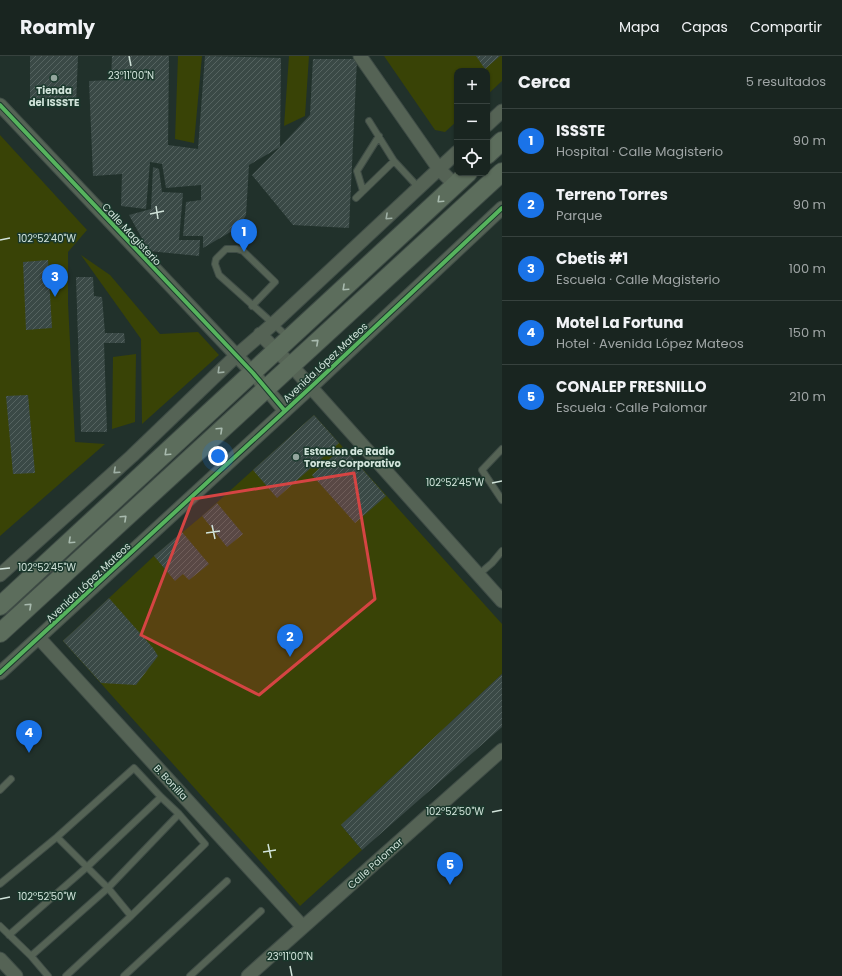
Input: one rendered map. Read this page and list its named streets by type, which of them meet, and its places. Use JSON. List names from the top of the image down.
{
  "streets": {
    "main road": ["Avenida López Mateos"],
    "street": ["Calle Magisterio", "B. Bonilla", "Calle Palomar"]
  },
  "crossings": [
    ["Calle Magisterio", "Avenida López Mateos"],
    ["Avenida López Mateos", "B. Bonilla"],
    ["B. Bonilla", "Calle Palomar"]
  ],
  "places": ["Tienda del ISSSTE", "Estacion de Radio Torres Corporativo"],
  "page": {
    "header": "Roamly",
    "nav": ["Mapa", "Capas", "Compartir"],
    "heading": ["Cerca", "5 resultados"],
    "map_buttons": ["+", "−"],
    "list": [
      {
        "mark": "1",
        "name": "ISSSTE",
        "note": "Hospital · Calle Magisterio",
        "value": "90 m"
      },
      {
        "mark": "2",
        "name": "Terreno Torres",
        "note": "Parque",
        "value": "90 m"
      },
      {
        "mark": "3",
        "name": "Cbetis #1",
        "note": "Escuela · Calle Magisterio",
        "value": "100 m"
      },
      {
        "mark": "4",
        "name": "Motel La Fortuna",
        "note": "Hotel · Avenida López Mateos",
        "value": "150 m"
      },
      {
        "mark": "5",
        "name": "CONALEP FRESNILLO",
        "note": "Escuela · Calle Palomar",
        "value": "210 m"
      }
    ],
    "pins": [
      "1",
      "3",
      "2",
      "4",
      "5"
    ]
  },
  "coordinates": [
    "23°11'00\"N",
    "102°52'40\"W",
    "102°52'45\"W",
    "102°52'50\"W"
  ]
}
